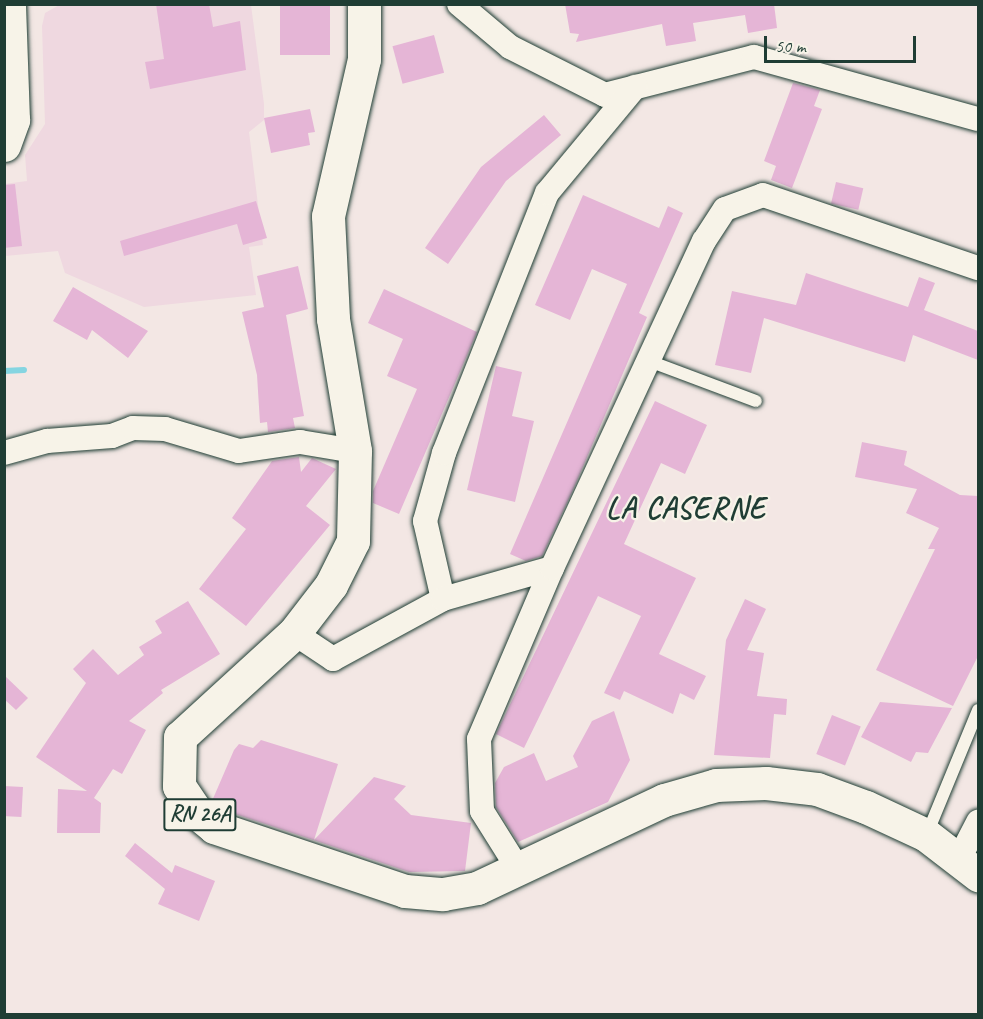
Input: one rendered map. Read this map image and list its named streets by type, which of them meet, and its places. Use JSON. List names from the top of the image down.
{
  "streets": {
    "main road": ["RN 26A"]
  },
  "districts": ["LA CASERNE"],
  "scale_bar": "50 m"
}
